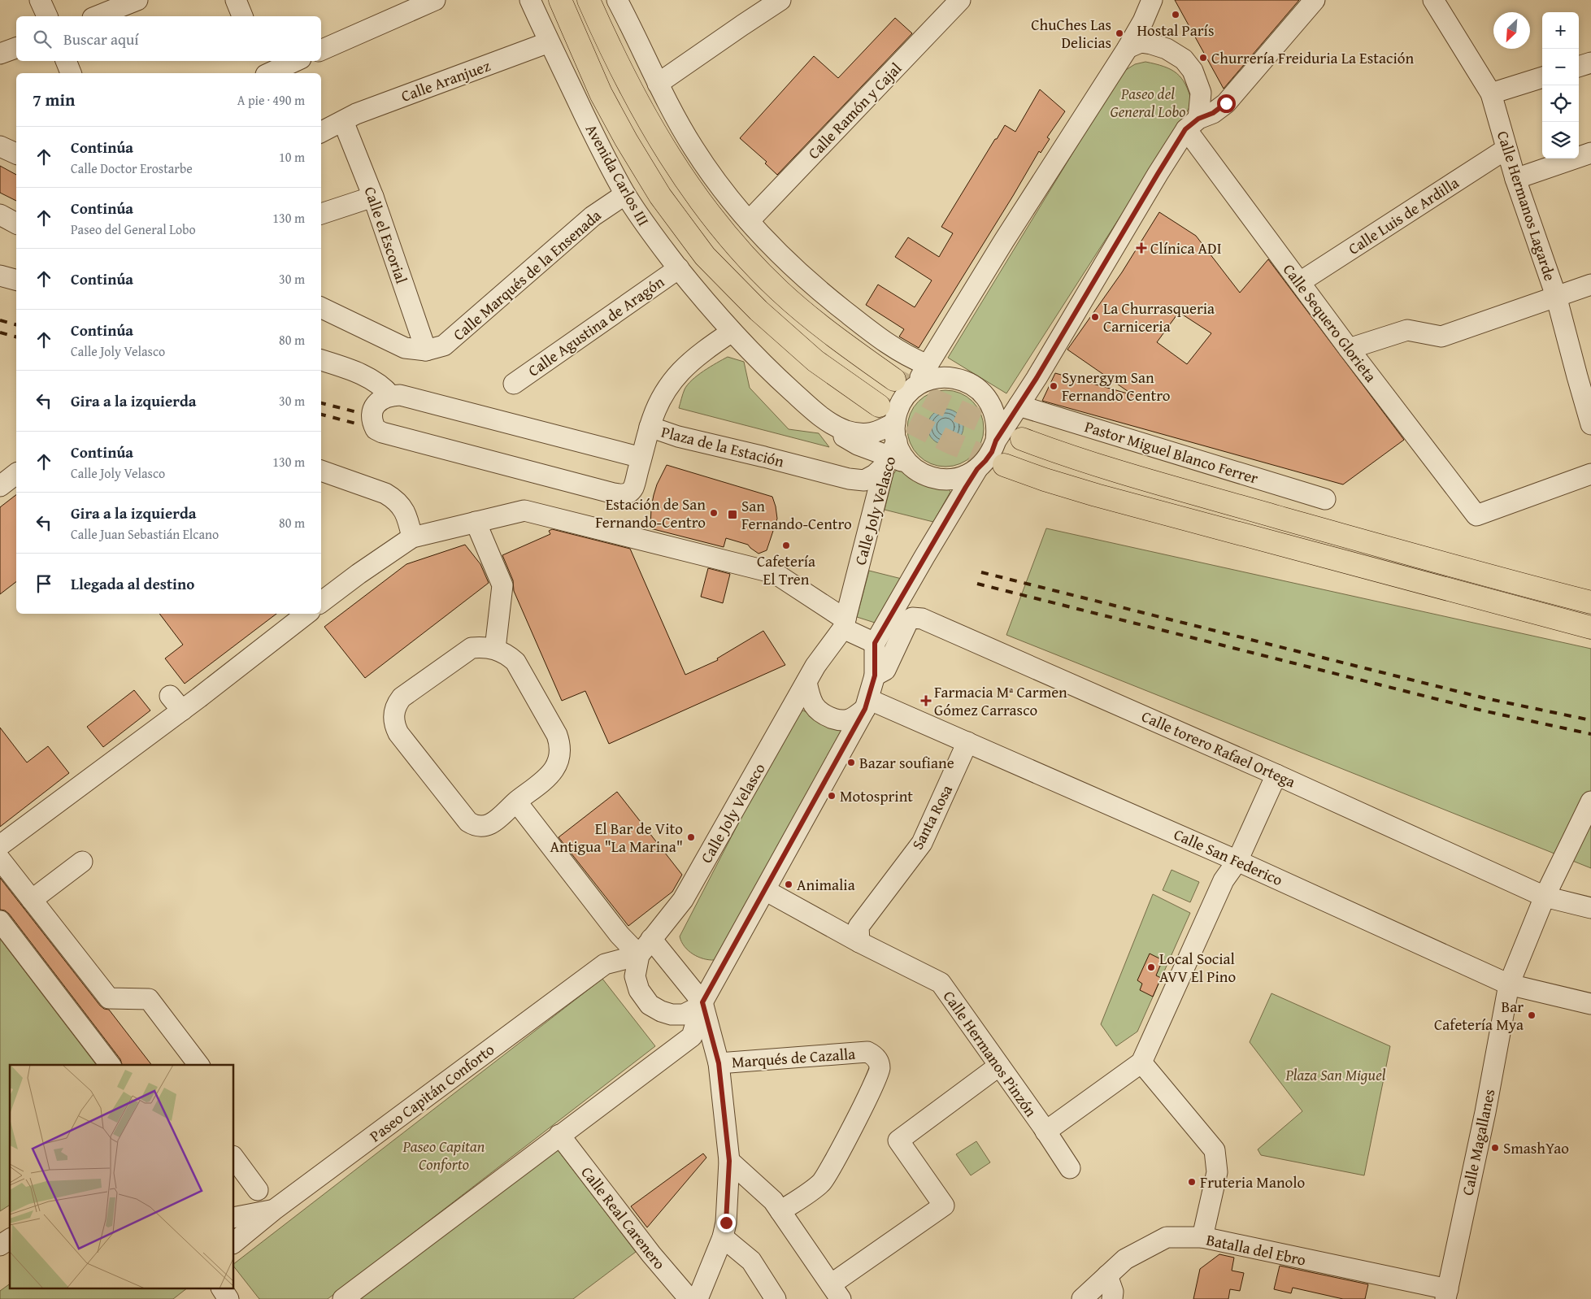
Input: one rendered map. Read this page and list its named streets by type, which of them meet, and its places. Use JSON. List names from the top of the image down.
{
  "streets": {
    "street": [
      "Calle Aranjuez",
      "Calle Ramón y Cajal",
      "Avenida Carlos III",
      "Calle Hermanos Lagarde",
      "Calle Luis de Ardilla",
      "Calle el Escorial",
      "Calle Marqués de la Ensenada",
      "Calle Sequero Glorieta",
      "Calle Agustina de Aragón",
      "Plaza de la Estación",
      "Pastor Miguel Blanco Ferrer",
      "Calle Joly Velasco",
      "Calle torero Rafael Ortega",
      "Santa Rosa",
      "Calle San Federico",
      "Calle Hermanos Pinzón",
      "Marqués de Cazalla",
      "Paseo Capitán Conforto",
      "Calle Magallanes",
      "Calle Real Carenero",
      "Batalla del Ebro"
    ]
  },
  "crossings": [
    ["Calle Aranjuez", "Avenida Carlos III"],
    ["Calle Aranjuez", "Calle el Escorial"],
    ["Avenida Carlos III", "Calle Marqués de la Ensenada"],
    ["Avenida Carlos III", "Calle Agustina de Aragón"],
    ["Avenida Carlos III", "Plaza de la Estación"],
    ["Calle Hermanos Lagarde", "Calle Luis de Ardilla"],
    ["Calle Luis de Ardilla", "Calle Sequero Glorieta"],
    ["Calle el Escorial", "Calle Marqués de la Ensenada"],
    ["Plaza de la Estación", "Calle Joly Velasco"],
    ["Calle Joly Velasco", "Calle torero Rafael Ortega"],
    ["Calle Joly Velasco", "Calle San Federico"],
    ["Calle Joly Velasco", "Paseo Capitán Conforto"],
    ["Calle torero Rafael Ortega", "Calle San Federico"],
    ["Calle torero Rafael Ortega", "Calle Magallanes"],
    ["Santa Rosa", "Calle San Federico"],
    ["Santa Rosa", "Calle Hermanos Pinzón"],
    ["Calle San Federico", "Calle Magallanes"],
    ["Calle Magallanes", "Batalla del Ebro"]
  ],
  "parks": ["Paseo del General Lobo", "Plaza San Miguel", "Paseo Capitan Conforto"],
  "places": {
    "other": [
      "Hostal París",
      "ChuChes Las Delicias",
      "Churrería Freiduria La Estación",
      "La Churrasqueria Carniceria",
      "Synergym San Fernando Centro",
      "Estación de San Fernando-Centro",
      "Cafetería El Tren",
      "Bazar soufiane",
      "Motosprint",
      "El Bar de Vito Antigua \"La Marina\"",
      "Animalia",
      "Local Social AVV El Pino",
      "Bar Cafetería Mya",
      "SmashYao",
      "Fruteria Manolo"
    ],
    "health": ["Clínica ADI", "Farmacia Mª Carmen Gómez Carrasco"],
    "transit": ["San Fernando-Centro"]
  },
  "north": "bottom left",
  "page": {
    "map_buttons": ["+", "−"],
    "search": "Buscar aquí",
    "heading": ["7 min", "A pie · 490 m"],
    "list": [
      ["Continúa", "Calle Doctor Erostarbe", "10 m"],
      ["Continúa", "Paseo del General Lobo", "130 m"],
      ["Continúa", "30 m"],
      ["Continúa", "Calle Joly Velasco", "80 m"],
      ["Gira a la izquierda", "30 m"],
      ["Continúa", "Calle Joly Velasco", "130 m"],
      ["Gira a la izquierda", "Calle Juan Sebastián Elcano", "80 m"],
      "Llegada al destino"
    ]
  }
}
